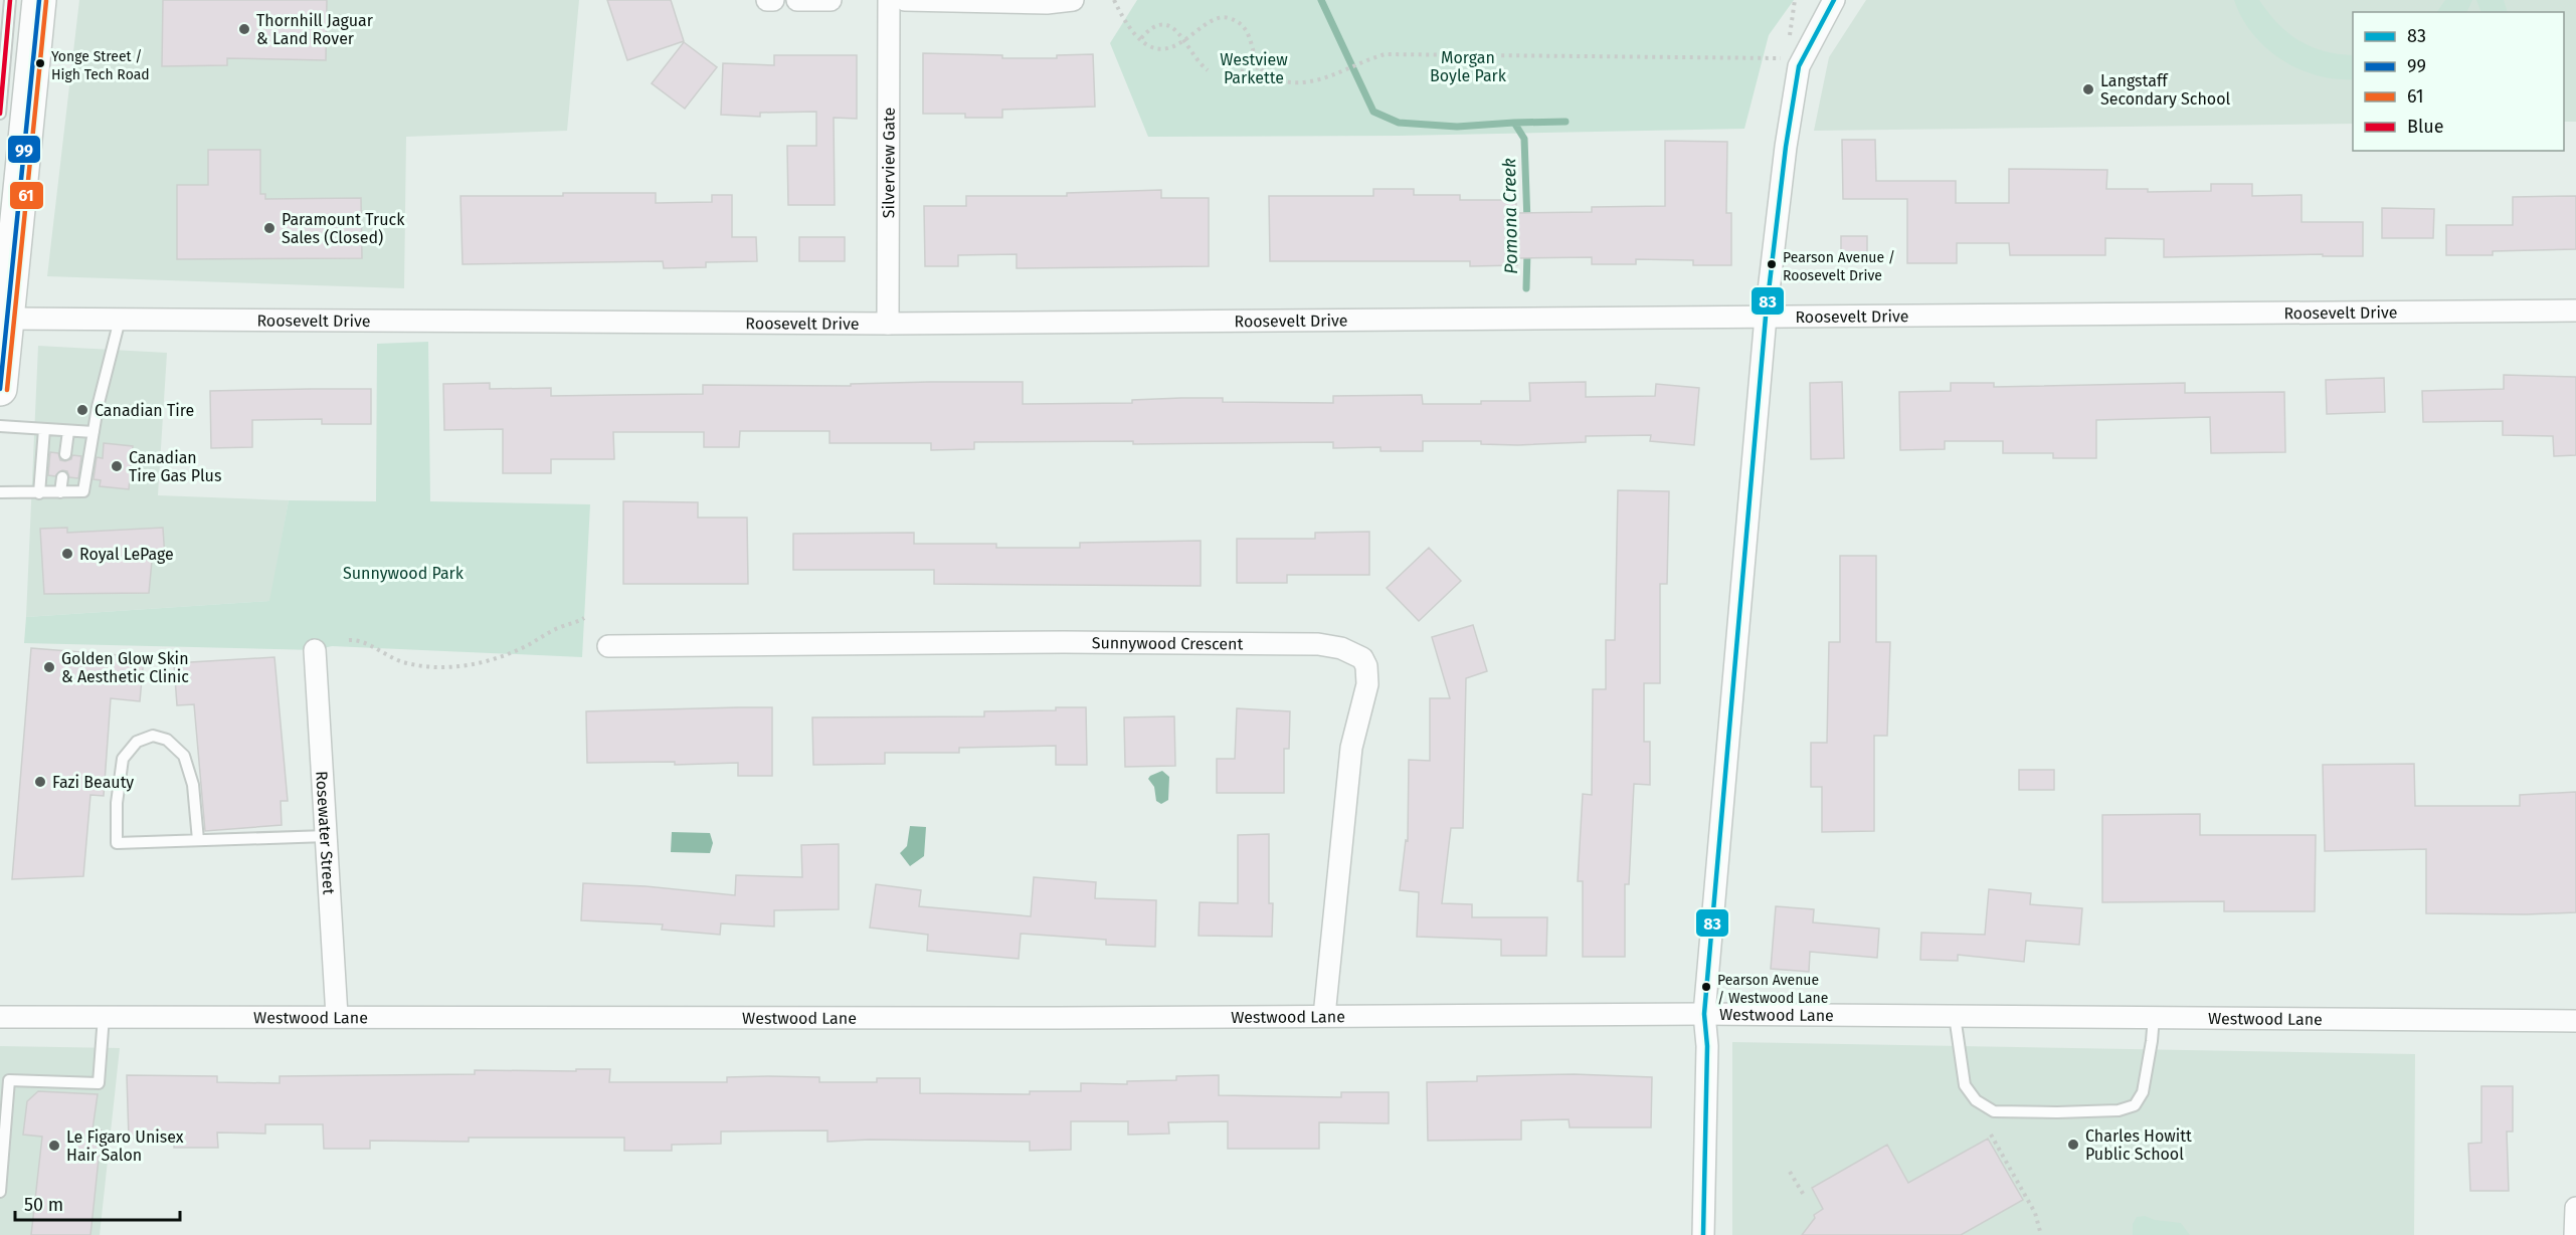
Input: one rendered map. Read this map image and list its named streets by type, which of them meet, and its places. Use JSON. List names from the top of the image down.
{
  "streets": {
    "street": [
      "Silverview Gate",
      "Roosevelt Drive",
      "Sunnywood Crescent",
      "Rosewater Street",
      "Westwood Lane"
    ]
  },
  "crossings": [
    ["Silverview Gate", "Roosevelt Drive"],
    ["Sunnywood Crescent", "Westwood Lane"],
    ["Rosewater Street", "Westwood Lane"]
  ],
  "water": ["Pomona Creek"],
  "parks": ["Morgan Boyle Park", "Westview Parkette", "Sunnywood Park"],
  "places": [
    "Thornhill Jaguar & Land Rover",
    "Yonge Street / High Tech Road",
    "Langstaff Secondary School",
    "Paramount Truck Sales (Closed)",
    "Pearson Avenue / Roosevelt Drive",
    "Canadian Tire",
    "Canadian Tire Gas Plus",
    "Royal LePage",
    "Golden Glow Skin & Aesthetic Clinic",
    "Fazi Beauty",
    "Pearson Avenue / Westwood Lane",
    "Charles Howitt Public School",
    "Le Figaro Unisex Hair Salon"
  ],
  "lines": [
    "transit line 83",
    "transit line 99",
    "transit line Blue",
    "transit line 61"
  ],
  "legend": [
    "83",
    "99",
    "61",
    "Blue"
  ],
  "scale_bar": "50 m"
}
